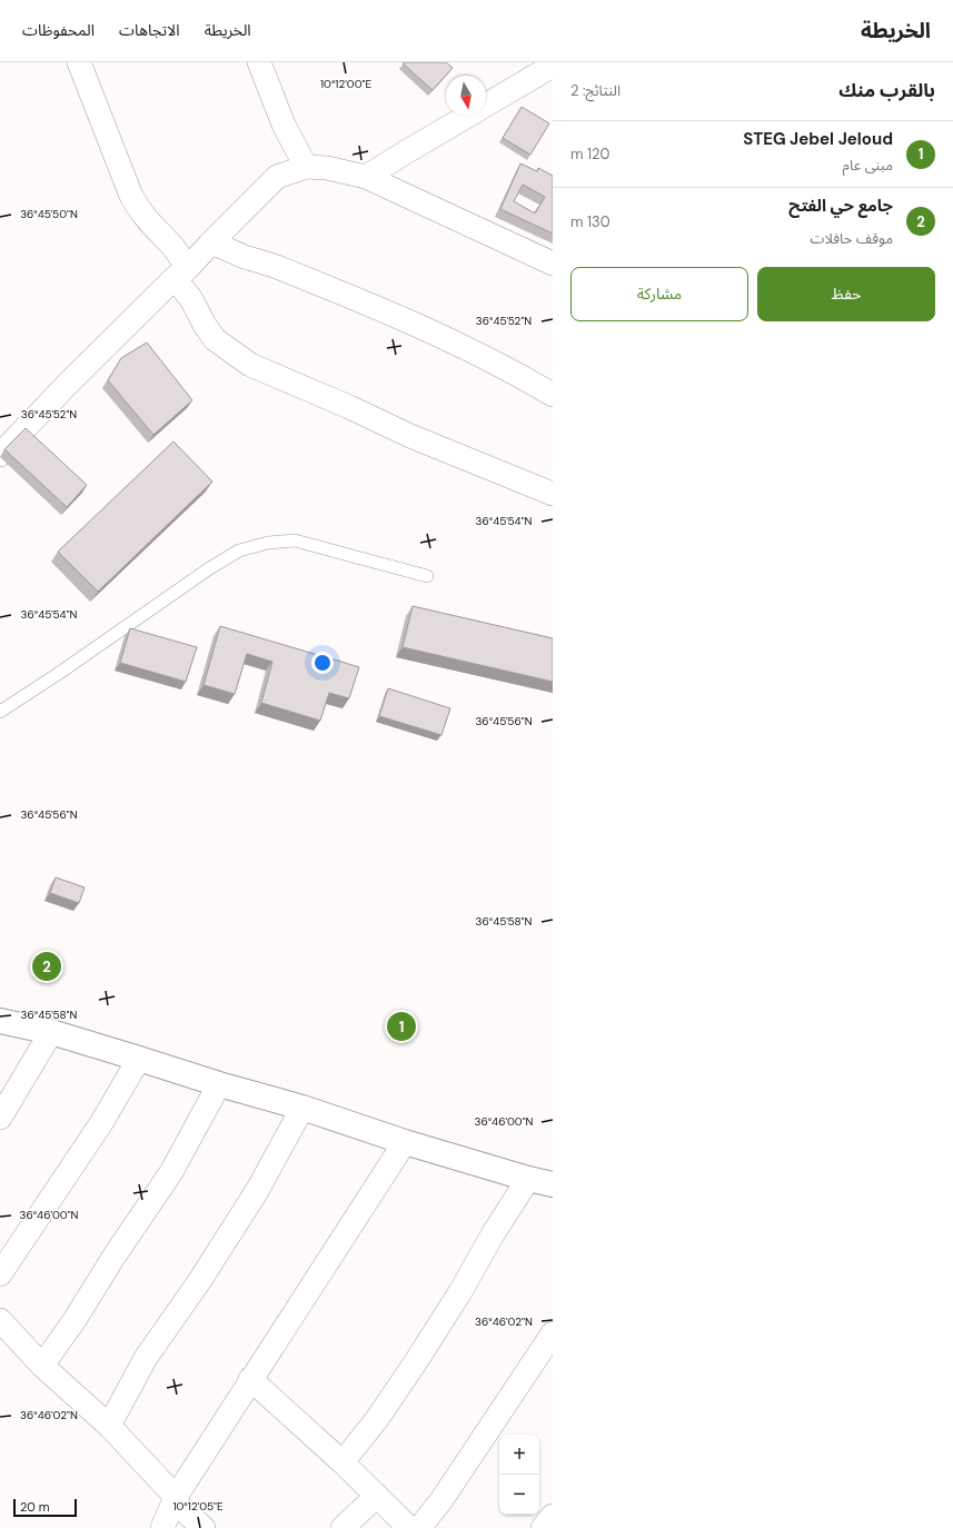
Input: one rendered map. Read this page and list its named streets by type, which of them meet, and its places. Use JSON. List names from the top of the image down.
{
  "scale_bar": "20 m",
  "north": "bottom",
  "page": {
    "header": "الخريطة",
    "nav": ["الخريطة", "الاتجاهات", "المحفوظات"],
    "heading": ["بالقرب منك", "النتائج: 2"],
    "list": [
      {
        "mark": "1",
        "name": "STEG Jebel Jeloud",
        "note": "مبنى عام",
        "value": "120 m"
      },
      {
        "mark": "2",
        "name": "جامع حي الفتح",
        "note": "موقف حافلات",
        "value": "130 m"
      }
    ],
    "buttons": ["حفظ", "مشاركة"],
    "pins": ["2", "1"],
    "map_buttons": ["+", "−"],
    "scale": "20 m"
  },
  "coordinates": [
    "10°12'00\"E",
    "36°45'50\"N",
    "36°45'52\"N",
    "36°45'54\"N",
    "36°45'56\"N",
    "36°45'58\"N",
    "36°46'00\"N",
    "36°46'02\"N",
    "10°12'05\"E"
  ]
}
